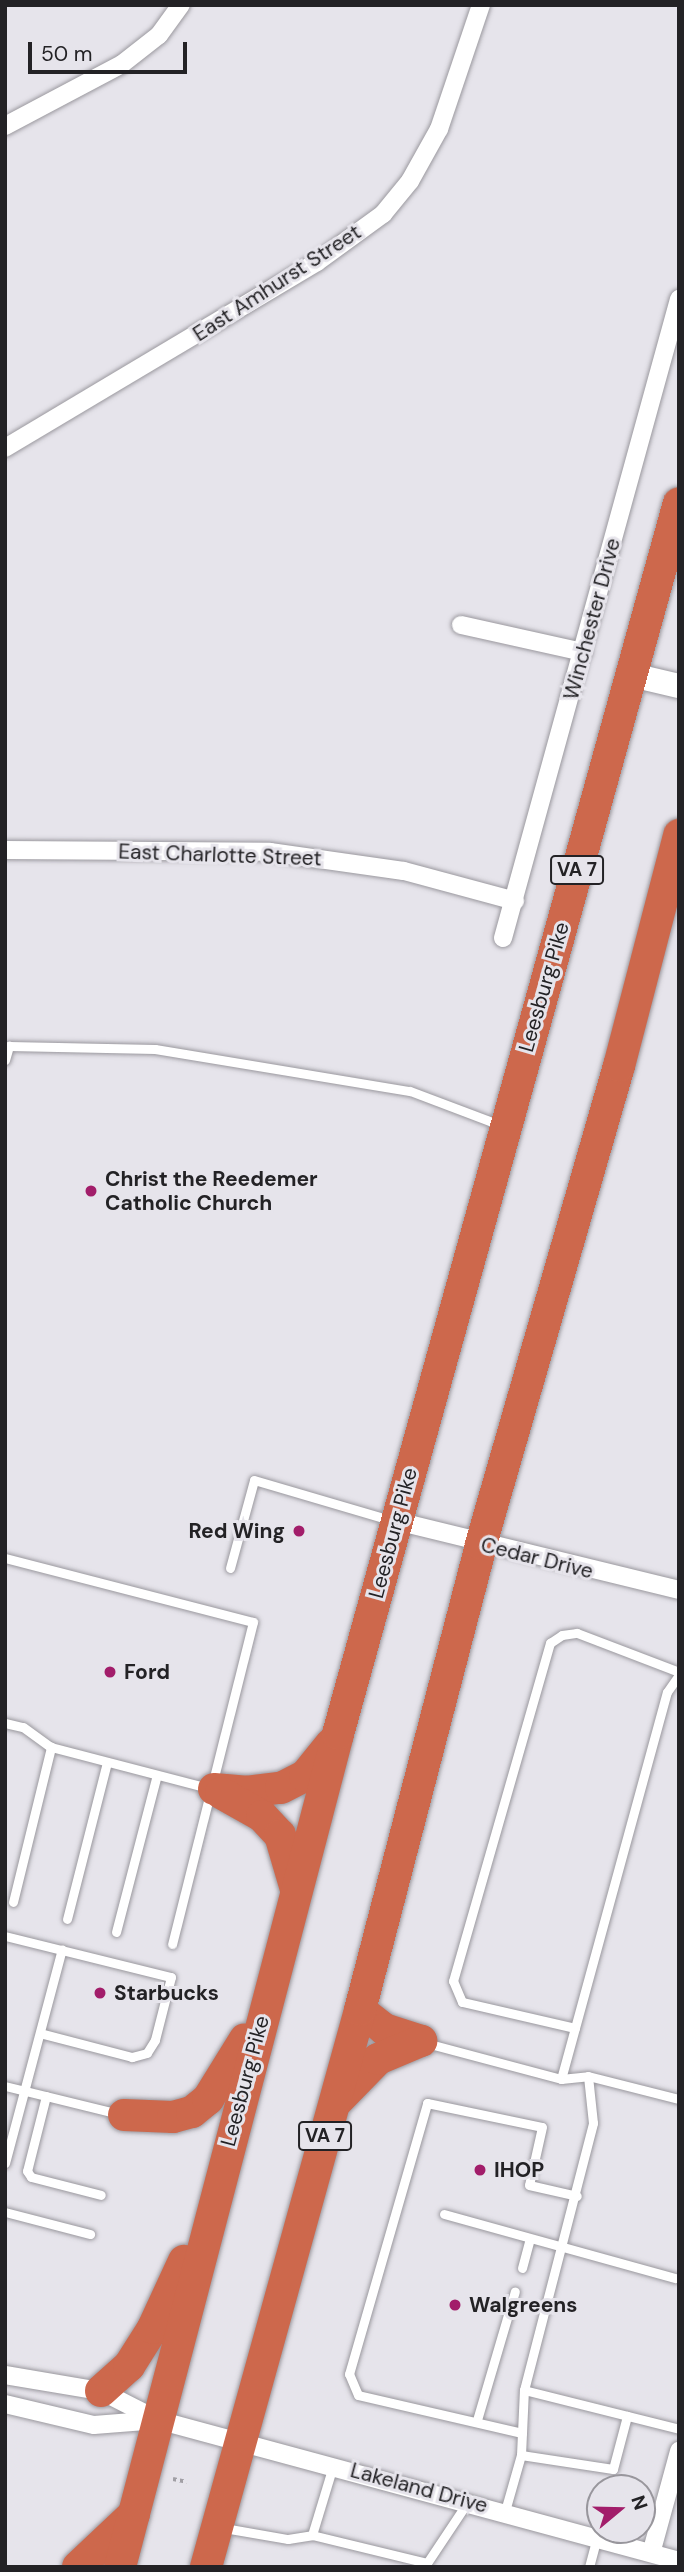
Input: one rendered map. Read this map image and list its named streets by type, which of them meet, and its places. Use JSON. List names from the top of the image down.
{
  "streets": {
    "highway": ["VA 7", "Leesburg Pike"],
    "street": [
      "East Amhurst Street",
      "Winchester Drive",
      "East Charlotte Street",
      "Cedar Drive",
      "Lakeland Drive"
    ]
  },
  "crossings": [
    ["Winchester Drive", "East Charlotte Street"],
    ["VA 7", "Cedar Drive"],
    ["VA 7", "Lakeland Drive"],
    ["Leesburg Pike", "Cedar Drive"],
    ["Leesburg Pike", "Lakeland Drive"]
  ],
  "places": [
    "Christ the Reedemer Catholic Church",
    "Red Wing",
    "Ford",
    "Starbucks",
    "IHOP",
    "Walgreens"
  ],
  "scale_bar": "50 m",
  "north": "right"
}
